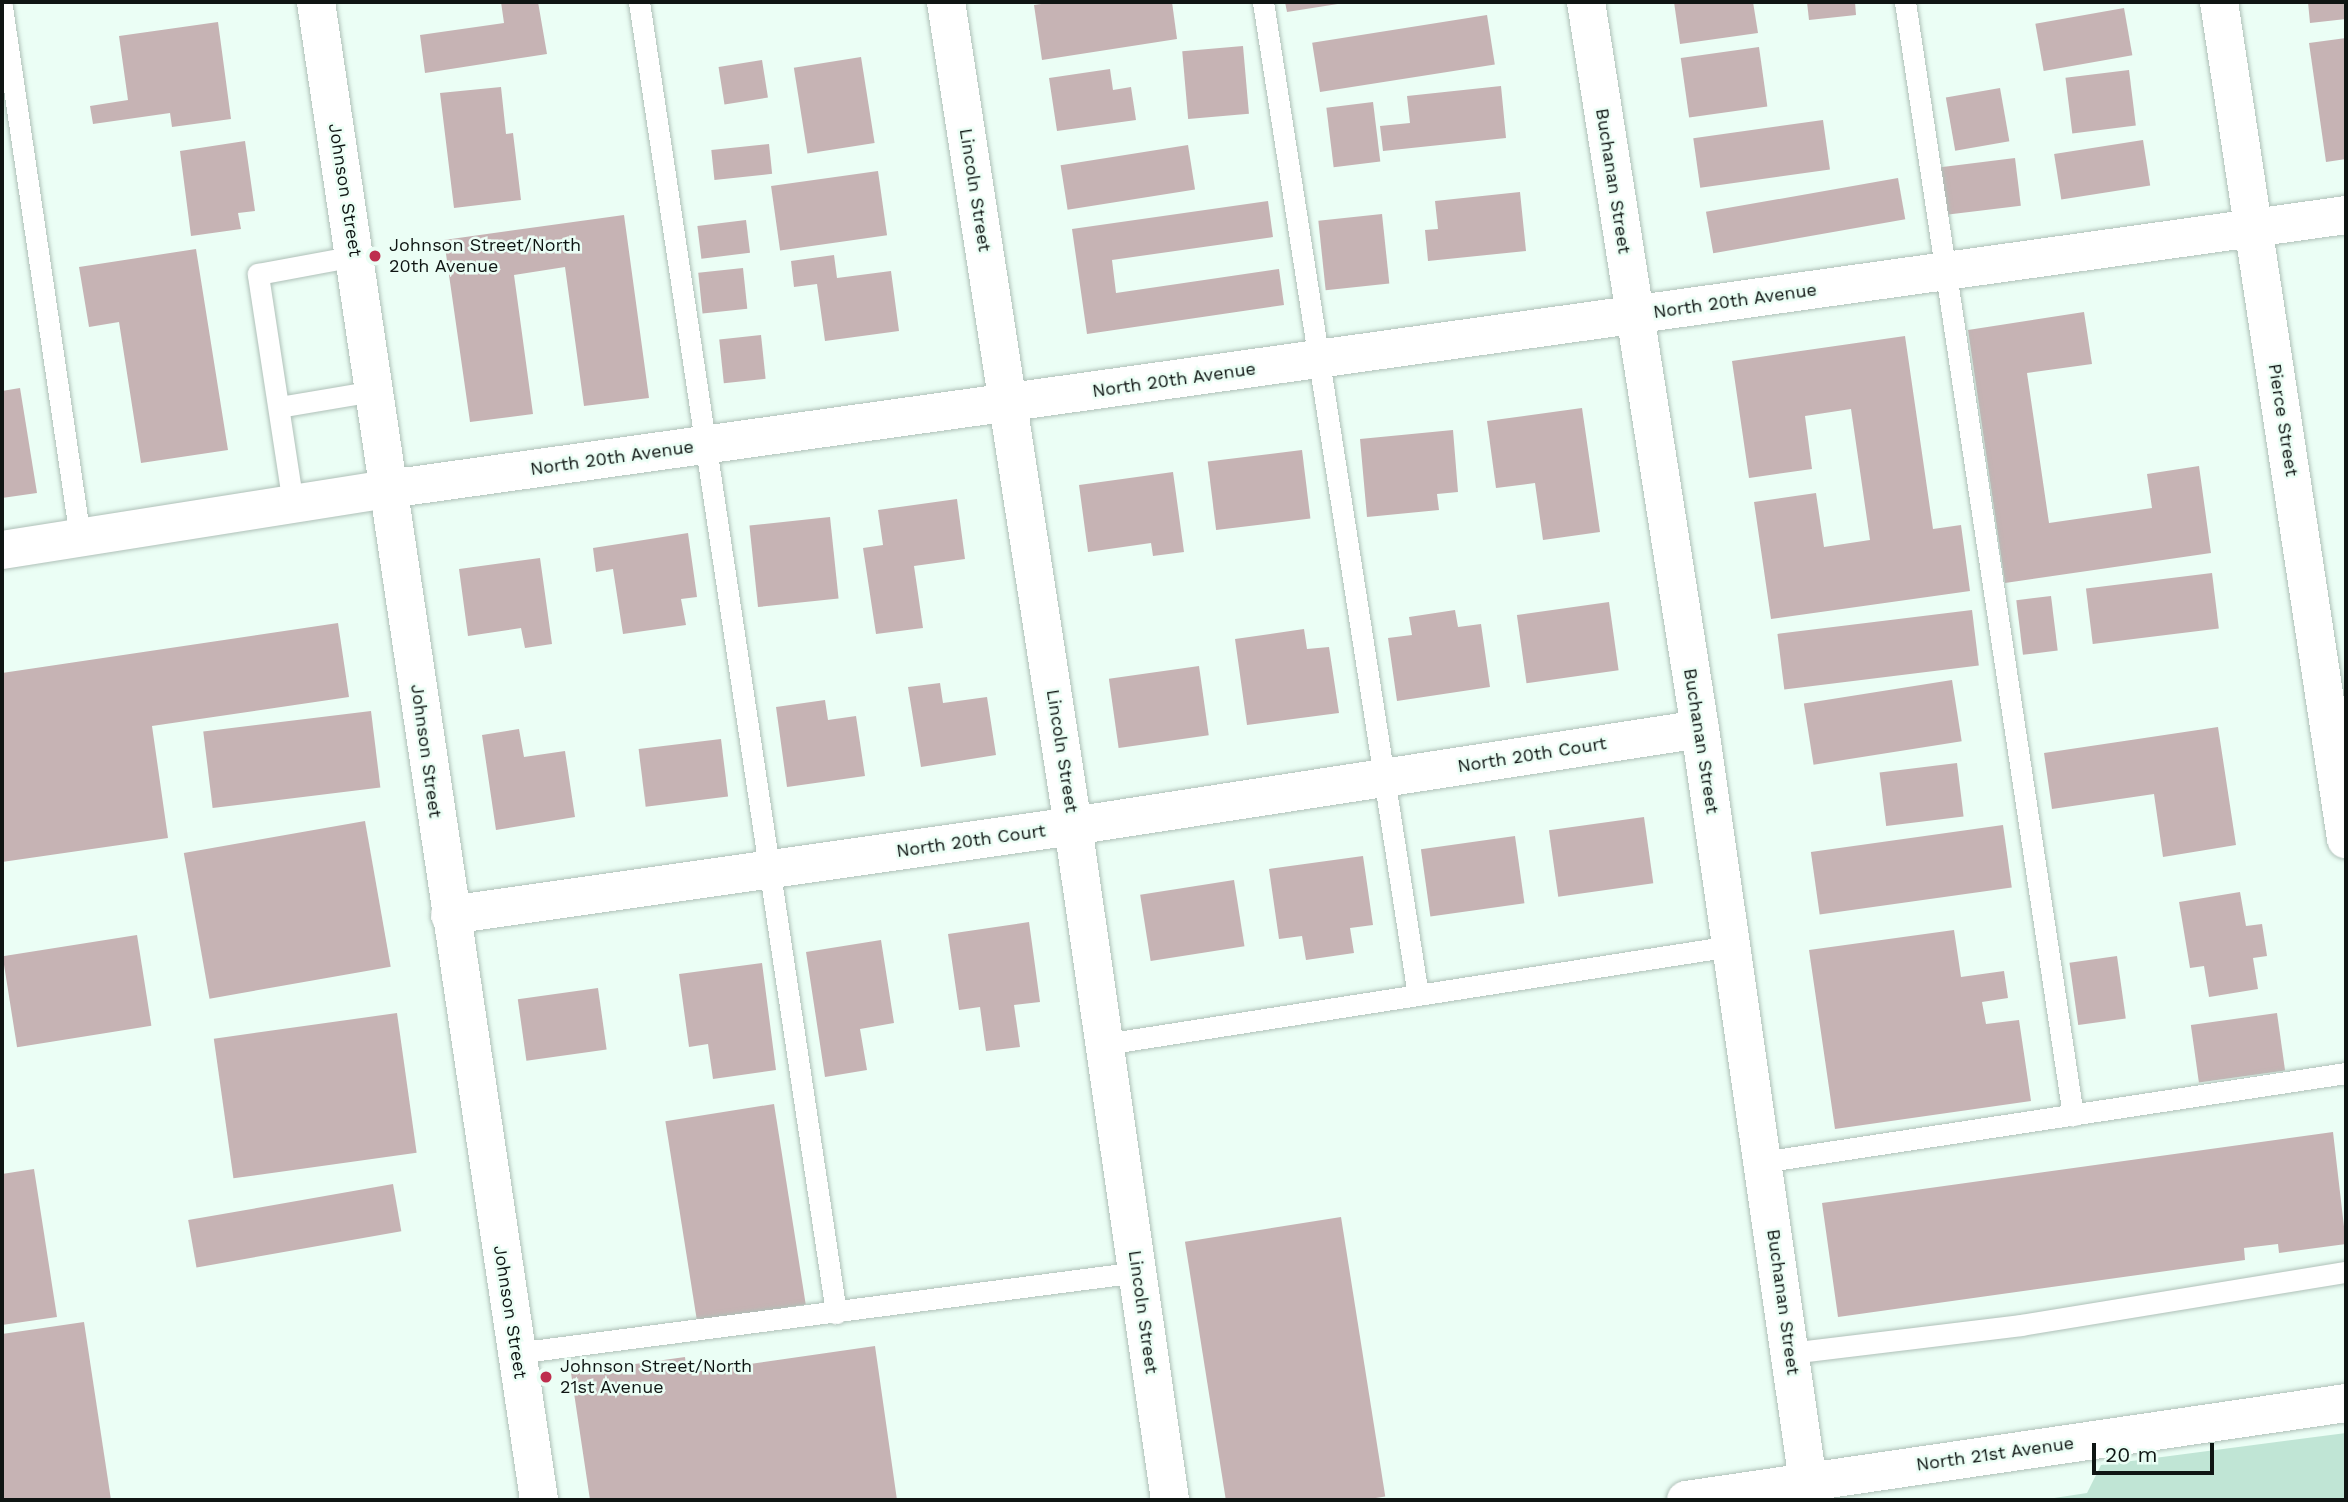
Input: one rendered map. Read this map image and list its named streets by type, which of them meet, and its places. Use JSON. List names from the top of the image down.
{
  "streets": {
    "street": [
      "Buchanan Street",
      "Johnson Street",
      "Lincoln Street",
      "North 20th Avenue",
      "Pierce Street",
      "North 20th Court",
      "North 21st Avenue"
    ]
  },
  "crossings": [
    ["Buchanan Street", "North 20th Avenue"],
    ["Buchanan Street", "North 20th Court"],
    ["Buchanan Street", "North 21st Avenue"],
    ["Johnson Street", "North 20th Avenue"],
    ["Johnson Street", "North 20th Court"],
    ["Lincoln Street", "North 20th Avenue"],
    ["Lincoln Street", "North 20th Court"],
    ["North 20th Avenue", "Pierce Street"]
  ],
  "places": ["Johnson Street/North 20th Avenue", "Johnson Street/North 21st Avenue"],
  "scale_bar": "20 m"
}
